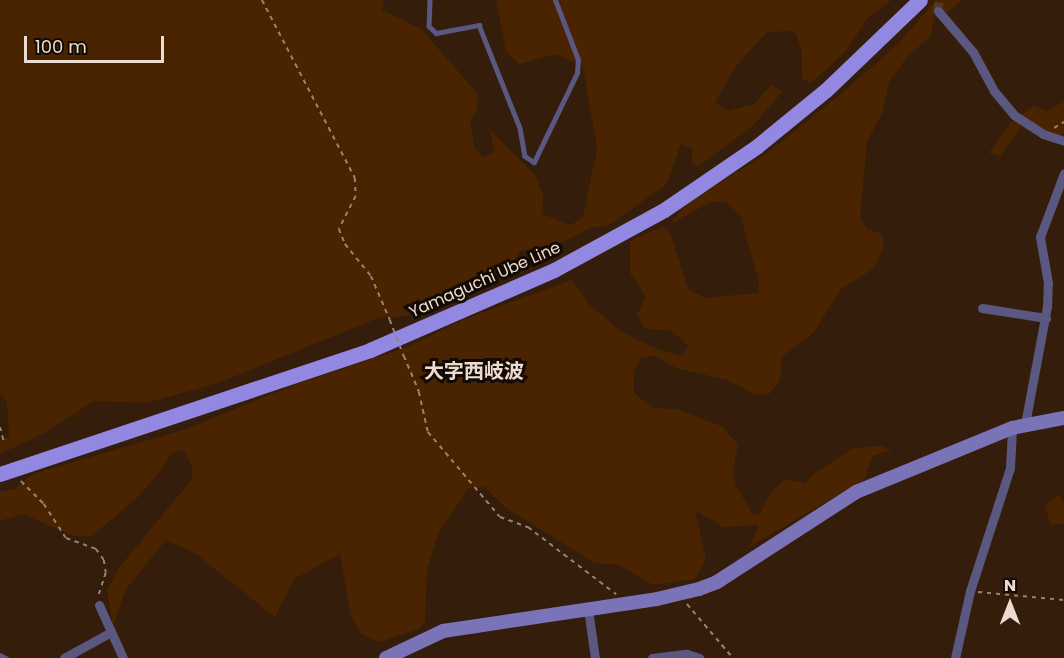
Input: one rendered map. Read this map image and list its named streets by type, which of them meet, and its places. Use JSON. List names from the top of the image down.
{
  "streets": {
    "main road": ["Yamaguchi Ube Line"]
  },
  "districts": ["大字西岐波"],
  "scale_bar": "100 m",
  "north": "top"
}
